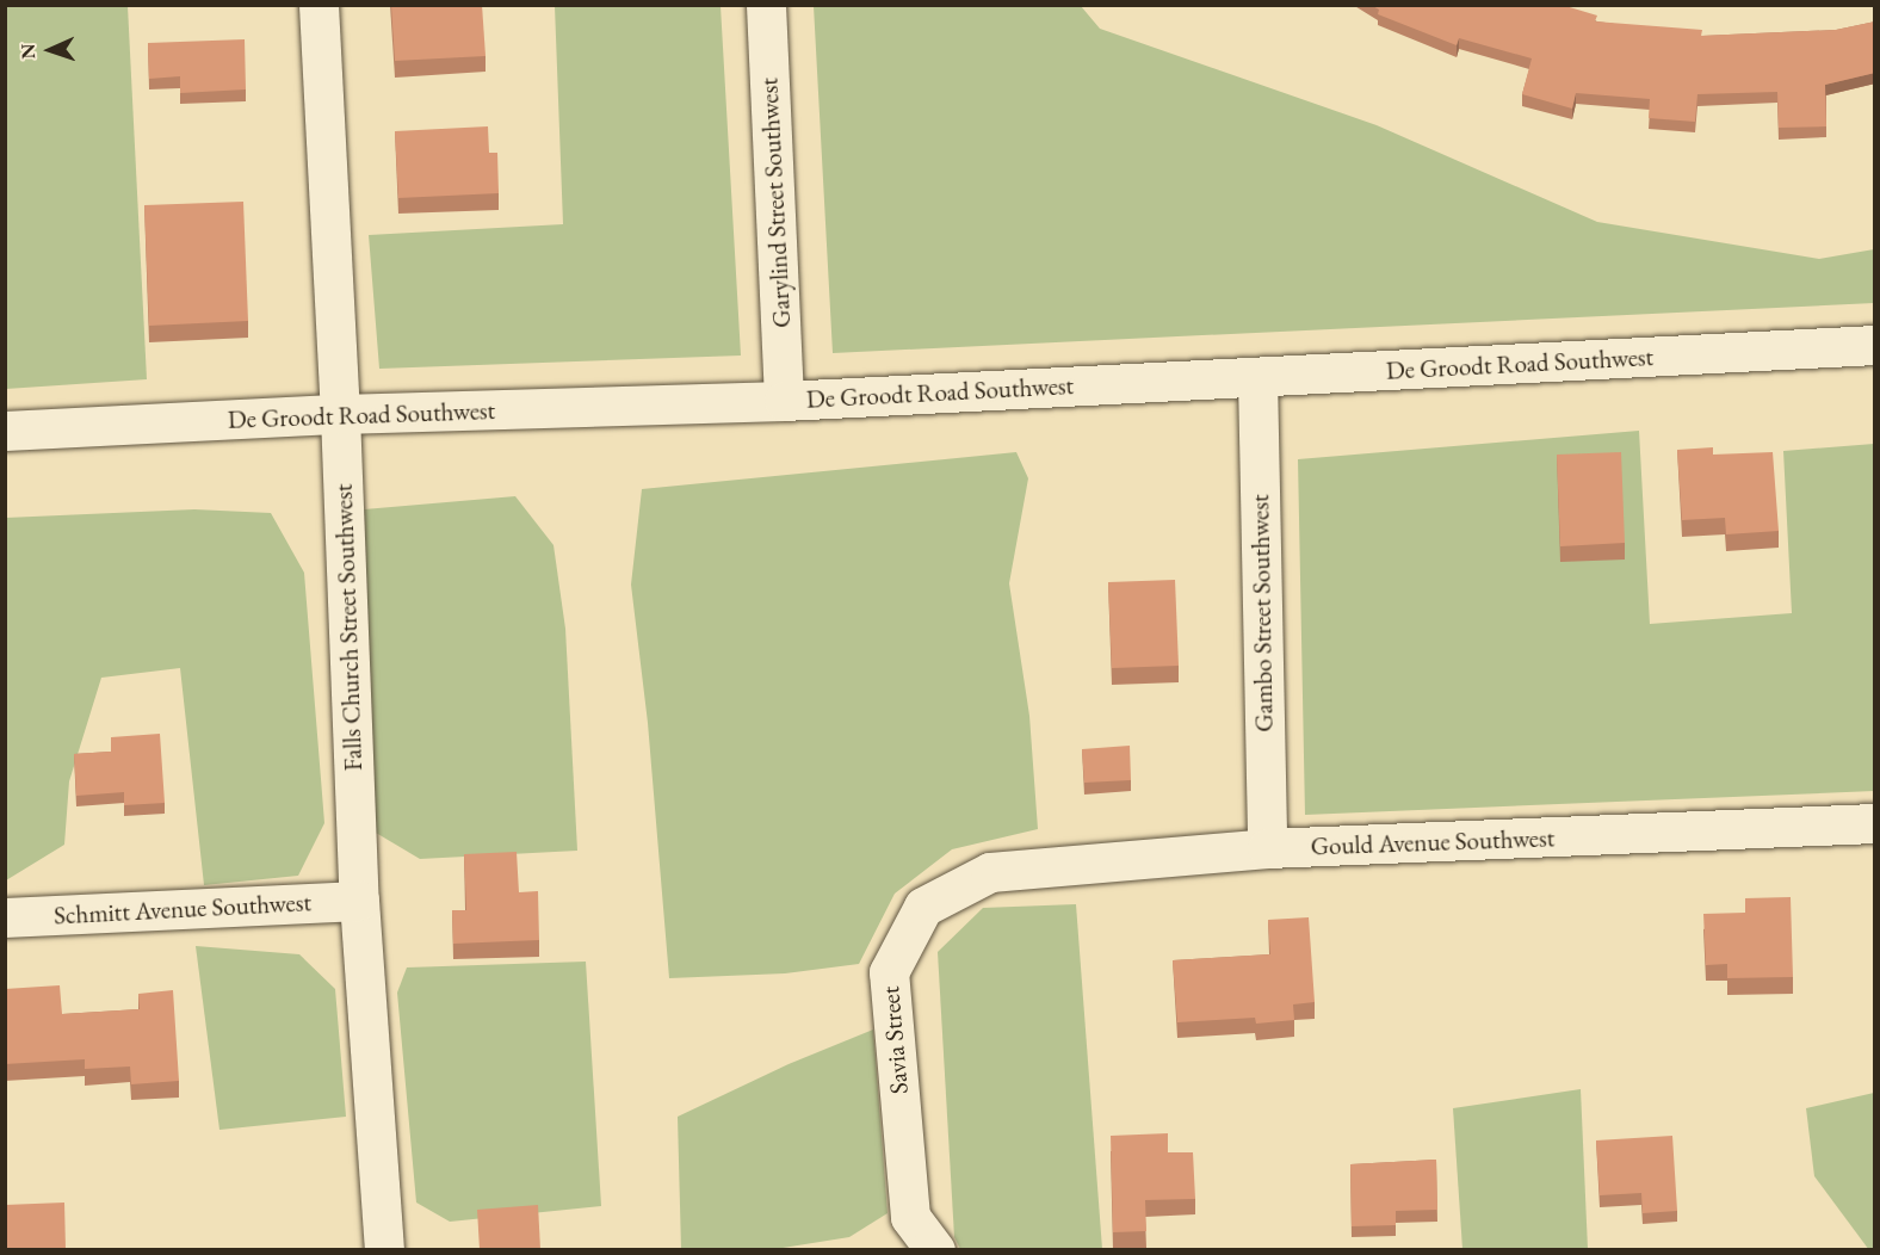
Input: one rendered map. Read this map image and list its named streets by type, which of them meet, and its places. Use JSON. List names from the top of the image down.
{
  "streets": {
    "street": [
      "Garylind Street Southwest",
      "De Groodt Road Southwest",
      "Gambo Street Southwest",
      "Falls Church Street Southwest",
      "Gould Avenue Southwest",
      "Schmitt Avenue Southwest",
      "Savia Street"
    ]
  },
  "crossings": [
    ["Garylind Street Southwest", "De Groodt Road Southwest"],
    ["De Groodt Road Southwest", "Gambo Street Southwest"],
    ["De Groodt Road Southwest", "Falls Church Street Southwest"],
    ["Gambo Street Southwest", "Gould Avenue Southwest"],
    ["Falls Church Street Southwest", "Schmitt Avenue Southwest"],
    ["Gould Avenue Southwest", "Savia Street"]
  ],
  "north": "left"
}
